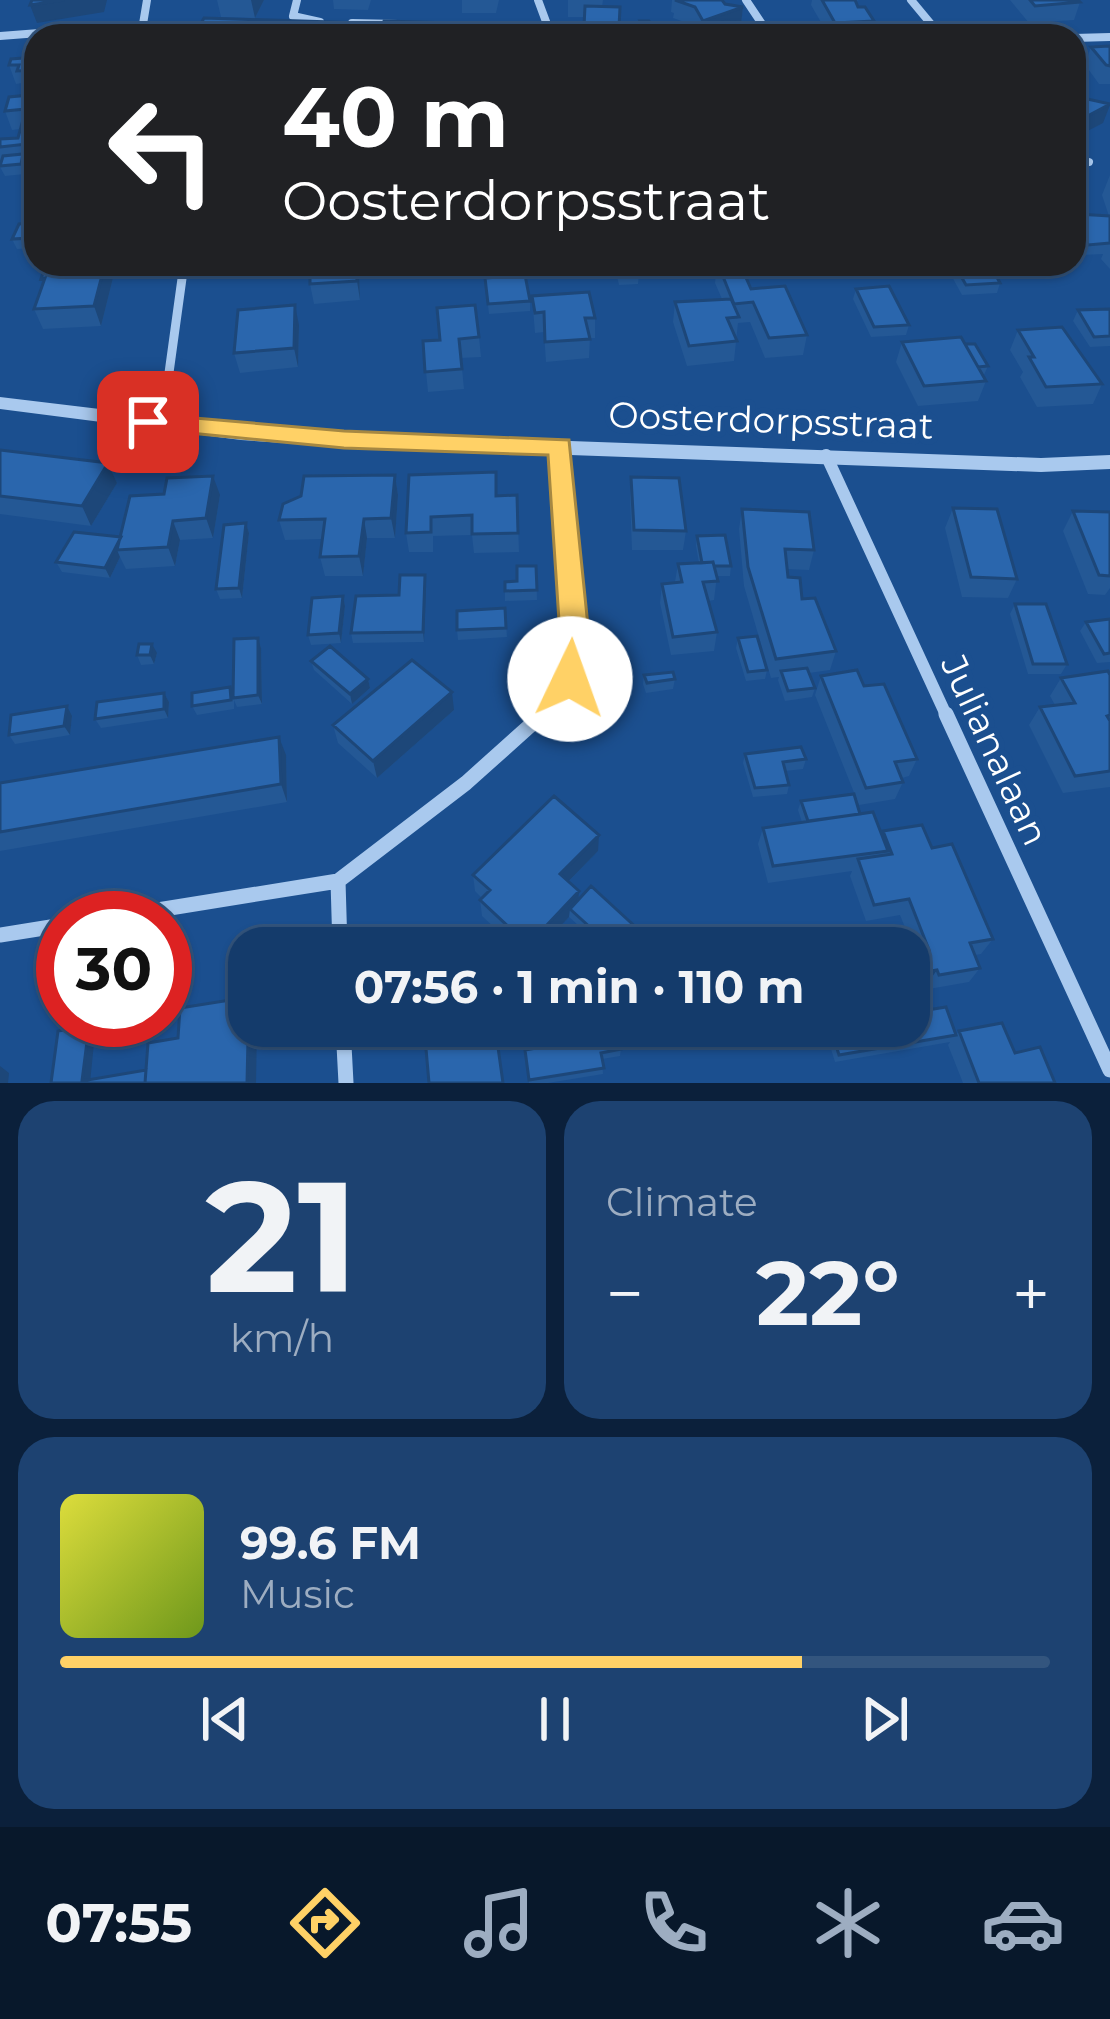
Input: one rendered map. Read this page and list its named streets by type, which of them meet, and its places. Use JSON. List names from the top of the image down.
{
  "streets": {
    "street": ["Oosterdorpsstraat", "Julianalaan"]
  },
  "crossings": [
    ["Oosterdorpsstraat", "Julianalaan"]
  ],
  "page": {
    "turn": ["40 m", "Oosterdorpsstraat"],
    "limit": "30",
    "trip": "07:56 · 1 min · 110 m",
    "tile": [
      ["21", "km/h"],
      "Climate"
    ],
    "heat": ["−", "22°", "+"],
    "song": ["99.6 FM", "Music"],
    "tabs": "07:55"
  }
}
